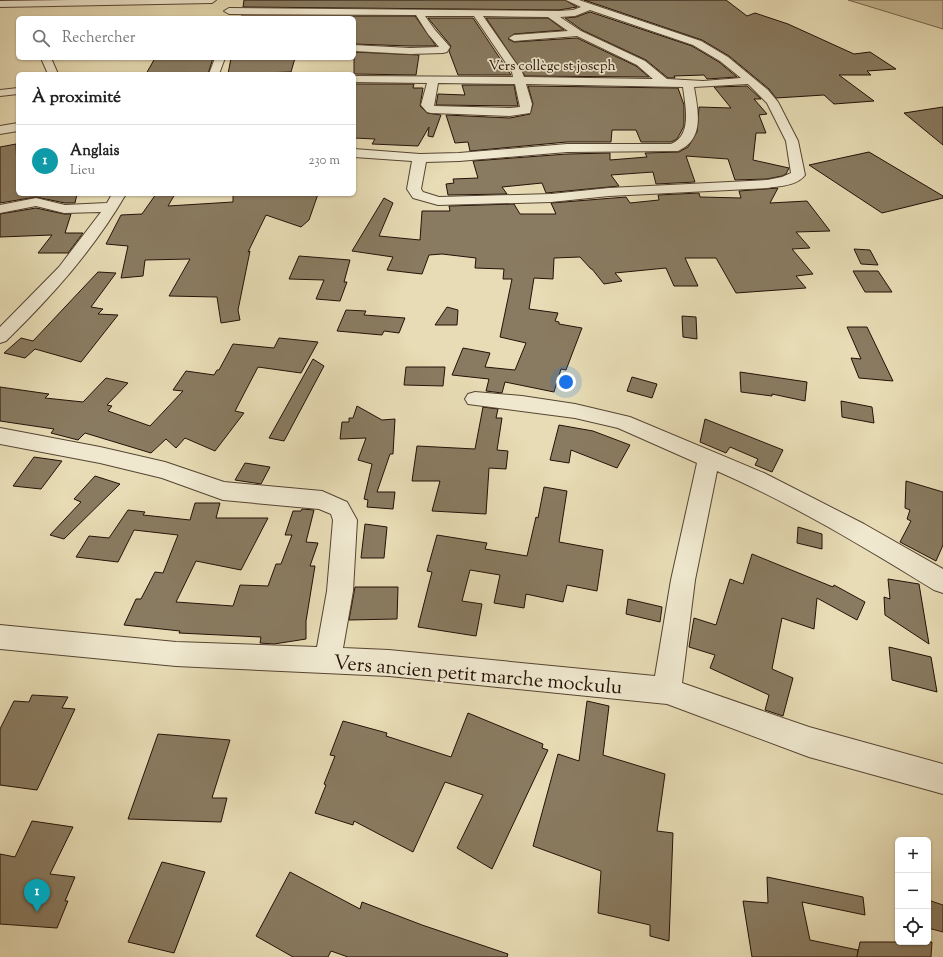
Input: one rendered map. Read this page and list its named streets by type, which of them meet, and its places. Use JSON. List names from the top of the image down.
{
  "streets": {
    "street": ["Vers collège st joseph", "Vers ancien petit marche mockulu"]
  },
  "page": {
    "search": "Rechercher",
    "heading": "À proximité",
    "list": [
      {
        "mark": "1",
        "name": "Anglais",
        "note": "Lieu",
        "value": "230 m"
      }
    ],
    "map_buttons": ["+", "−"],
    "pins": "1"
  }
}
